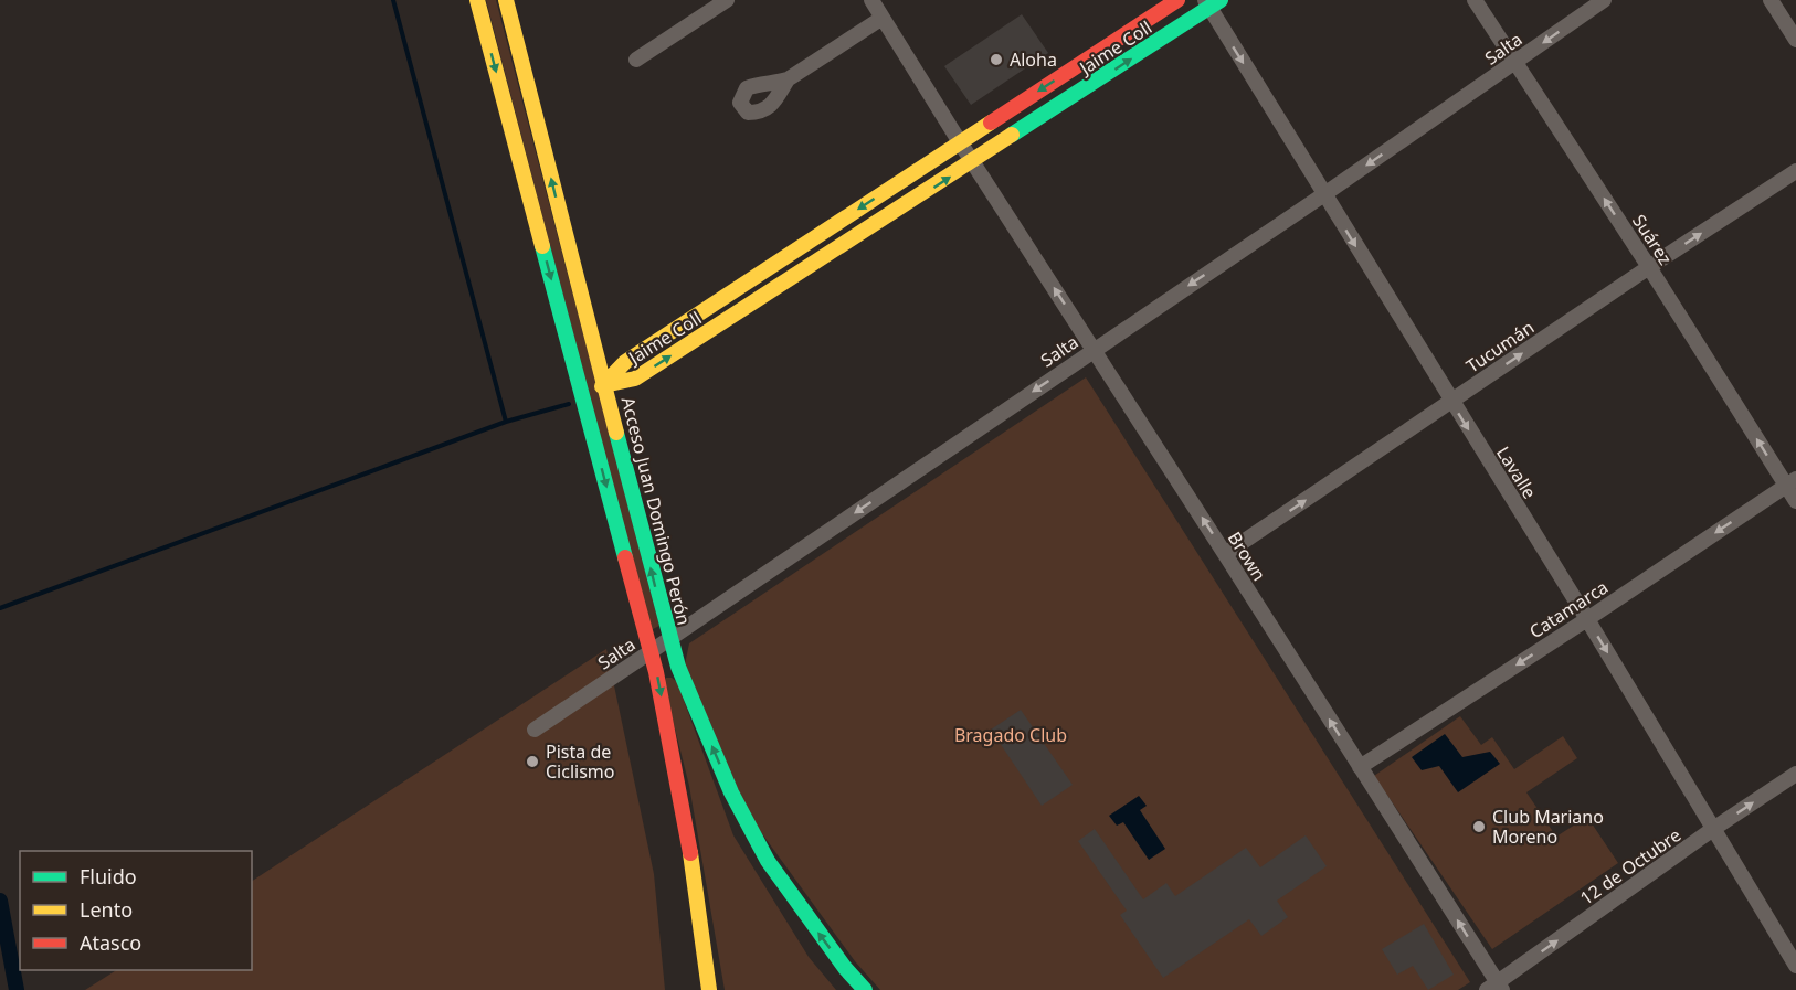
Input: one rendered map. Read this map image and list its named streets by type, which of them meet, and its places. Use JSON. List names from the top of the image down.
{
  "streets": {
    "main road": ["Jaime Coll", "Acceso Juan Domingo Perón"],
    "street": [
      "Salta",
      "Suárez",
      "Tucumán",
      "Lavalle",
      "Brown",
      "Catamarca",
      "12 de Octubre"
    ]
  },
  "crossings": [
    ["Jaime Coll", "Lavalle"],
    ["Jaime Coll", "Acceso Juan Domingo Perón"],
    ["Jaime Coll", "Brown"],
    ["Salta", "Suárez"],
    ["Salta", "Lavalle"],
    ["Salta", "Acceso Juan Domingo Perón"],
    ["Salta", "Brown"],
    ["Suárez", "Tucumán"],
    ["Suárez", "Catamarca"],
    ["Tucumán", "Lavalle"],
    ["Tucumán", "Brown"],
    ["Lavalle", "Catamarca"],
    ["Lavalle", "12 de Octubre"],
    ["Brown", "Catamarca"],
    ["Brown", "12 de Octubre"]
  ],
  "one_way": [
    "Salta",
    "Suárez",
    "Tucumán",
    "Lavalle",
    "Brown",
    "Catamarca",
    "12 de Octubre"
  ],
  "parks": ["Bragado Club"],
  "places": ["Aloha", "Pista de Ciclismo", "Club Mariano Moreno"],
  "legend": ["Fluido", "Lento", "Atasco"]
}
